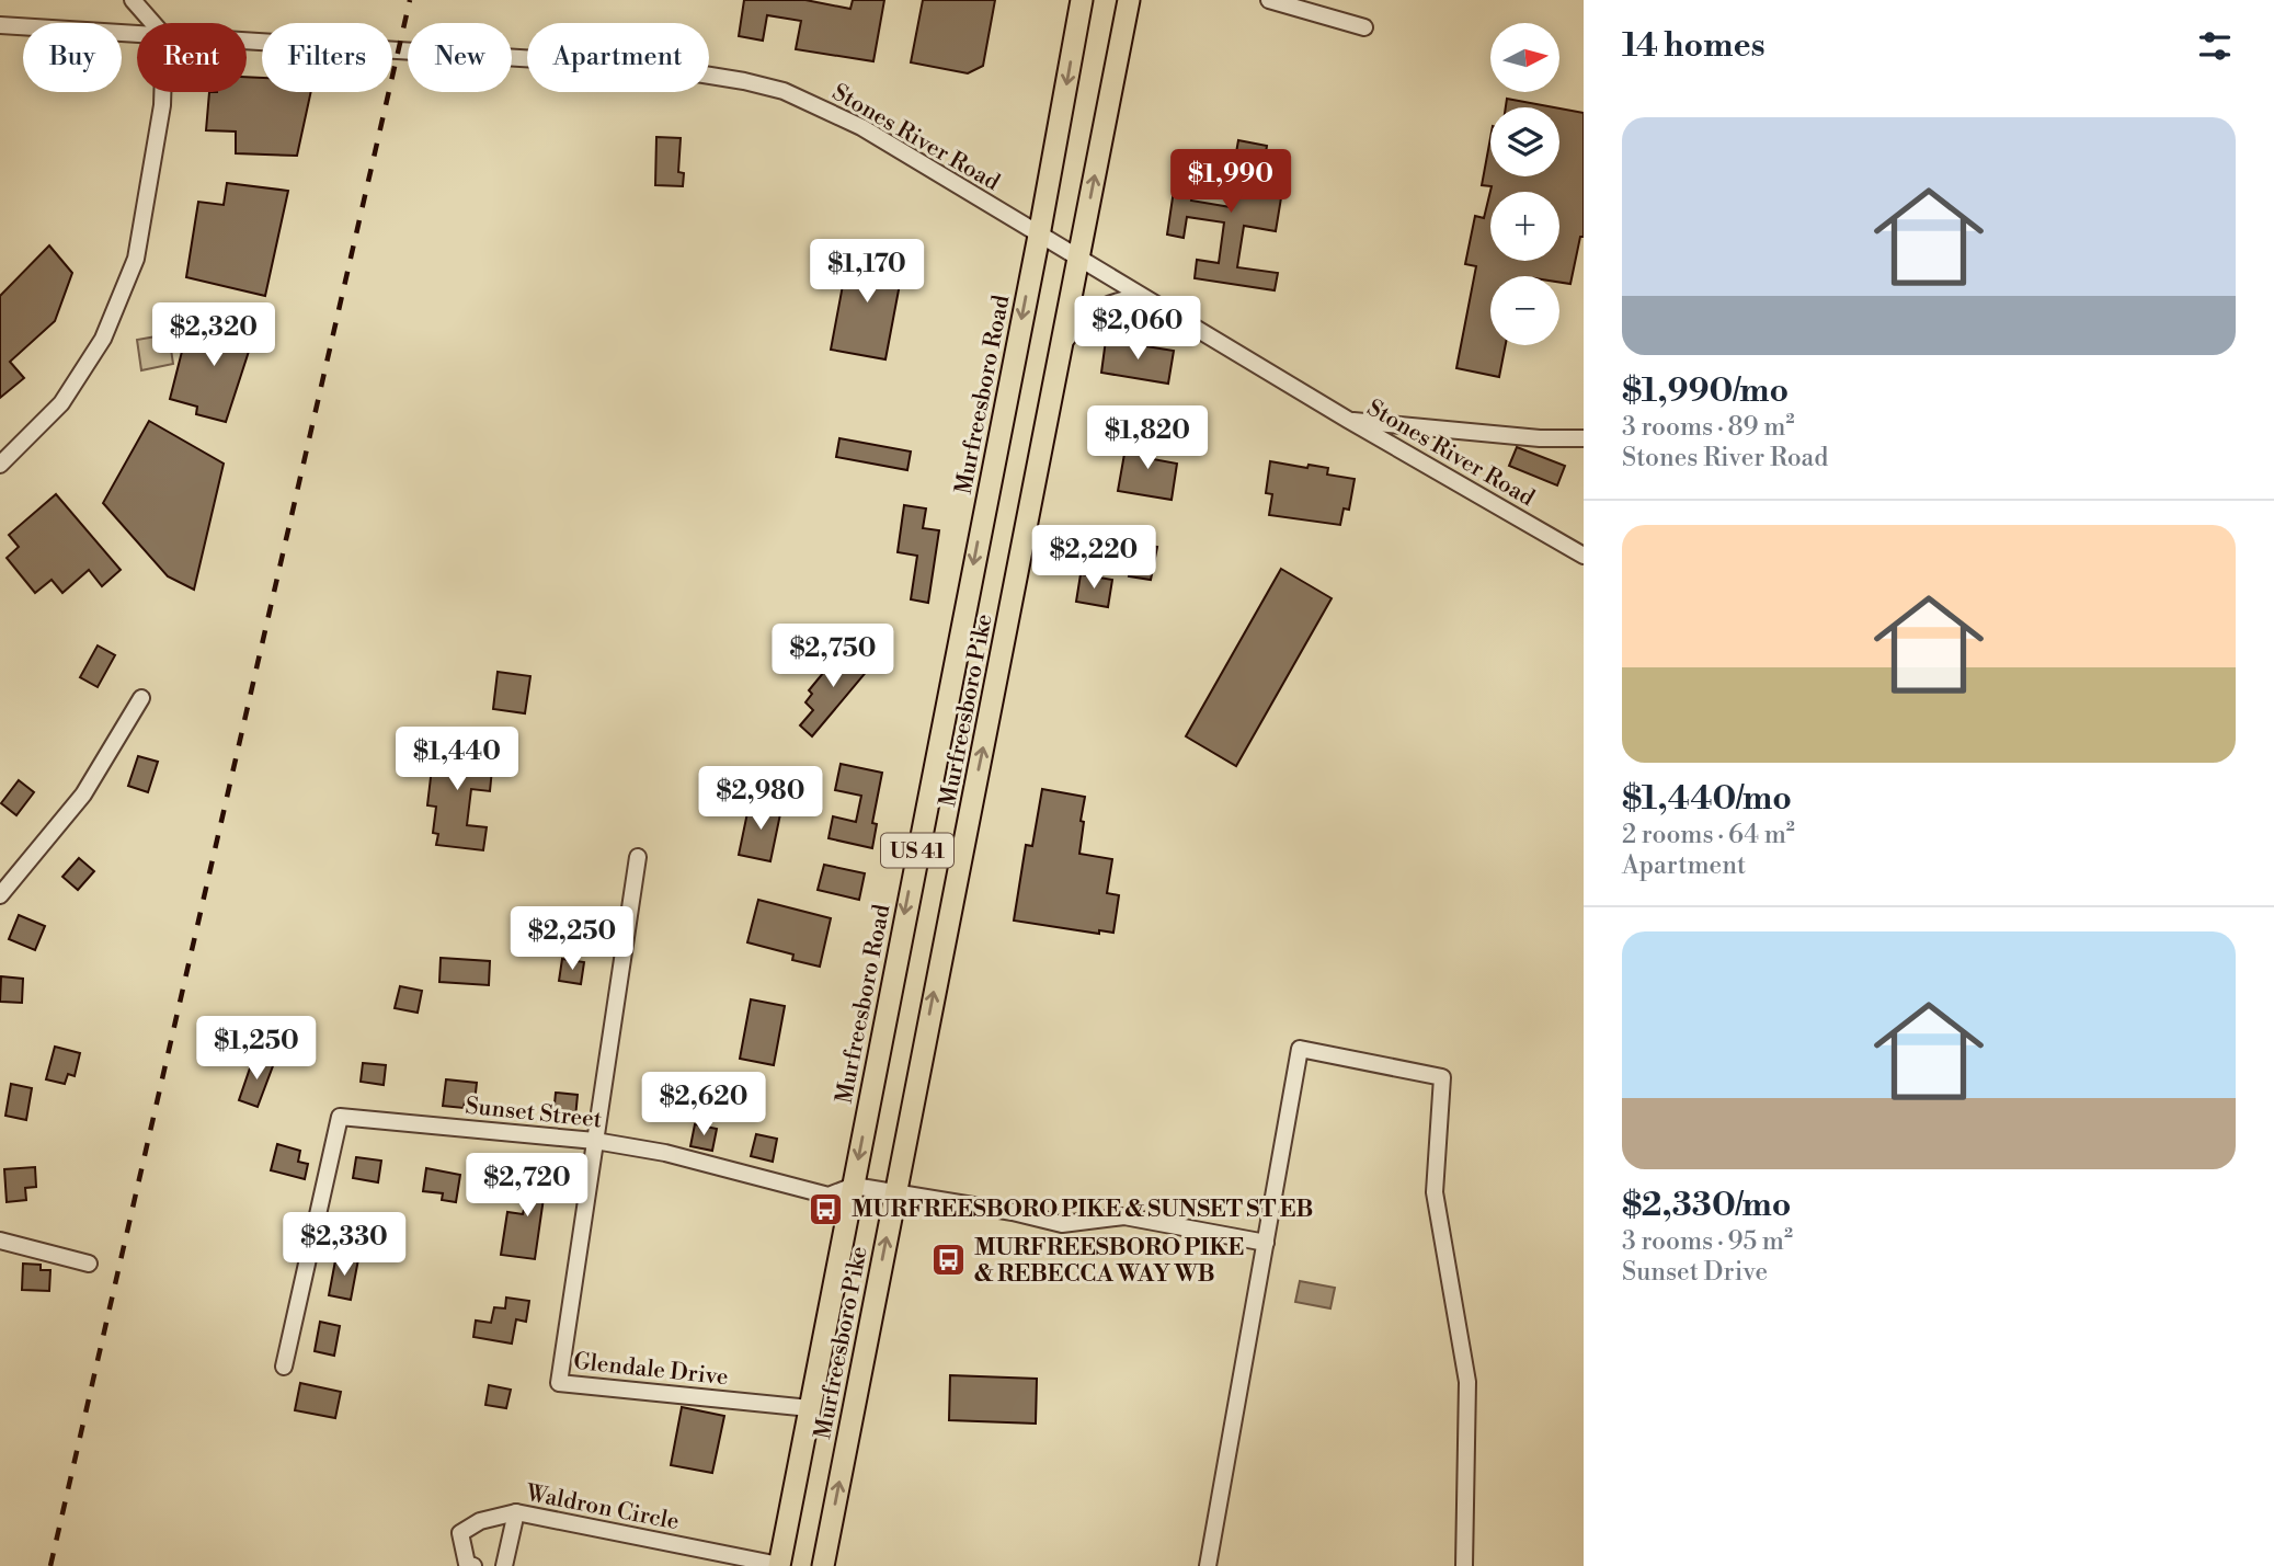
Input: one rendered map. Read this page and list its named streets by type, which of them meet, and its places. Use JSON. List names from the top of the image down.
{
  "streets": {
    "main road": ["Murfreesboro Road", "Murfreesboro Pike", "US 41"],
    "street": [
      "Stones River Road",
      "Sunset Street",
      "Glendale Drive",
      "Waldron Circle"
    ]
  },
  "crossings": [
    ["Stones River Road", "Murfreesboro Road"],
    ["Stones River Road", "Murfreesboro Pike"],
    ["Murfreesboro Road", "Sunset Street"],
    ["Murfreesboro Road", "Glendale Drive"],
    ["Murfreesboro Road", "Waldron Circle"],
    ["Murfreesboro Pike", "Sunset Street"],
    ["Sunset Street", "Glendale Drive"]
  ],
  "one_way": ["Murfreesboro Road", "Murfreesboro Pike"],
  "places": {
    "bus stop": ["MURFREESBORO PIKE & SUNSET ST EB", "MURFREESBORO PIKE & REBECCA WAY WB"]
  },
  "north": "right",
  "page": {
    "heading": "14 homes",
    "map_buttons": ["+", "−"],
    "chip": [
      "Buy",
      "Rent",
      "Filters",
      "New",
      "Apartment"
    ],
    "list": [
      {
        "name": "$1,990/mo",
        "note": "3 rooms · 89 m² · Stones River Road"
      },
      {
        "name": "$1,440/mo",
        "note": "2 rooms · 64 m² · Apartment"
      },
      {
        "name": "$2,330/mo",
        "note": "3 rooms · 95 m² · Sunset Drive"
      }
    ],
    "price": [
      "$1,990",
      "$1,170",
      "$2,060",
      "$2,320",
      "$1,820",
      "$2,220",
      "$2,750",
      "$1,440",
      "$2,980",
      "$2,250",
      "$1,250",
      "$2,620",
      "$2,720",
      "$2,330"
    ]
  }
}
